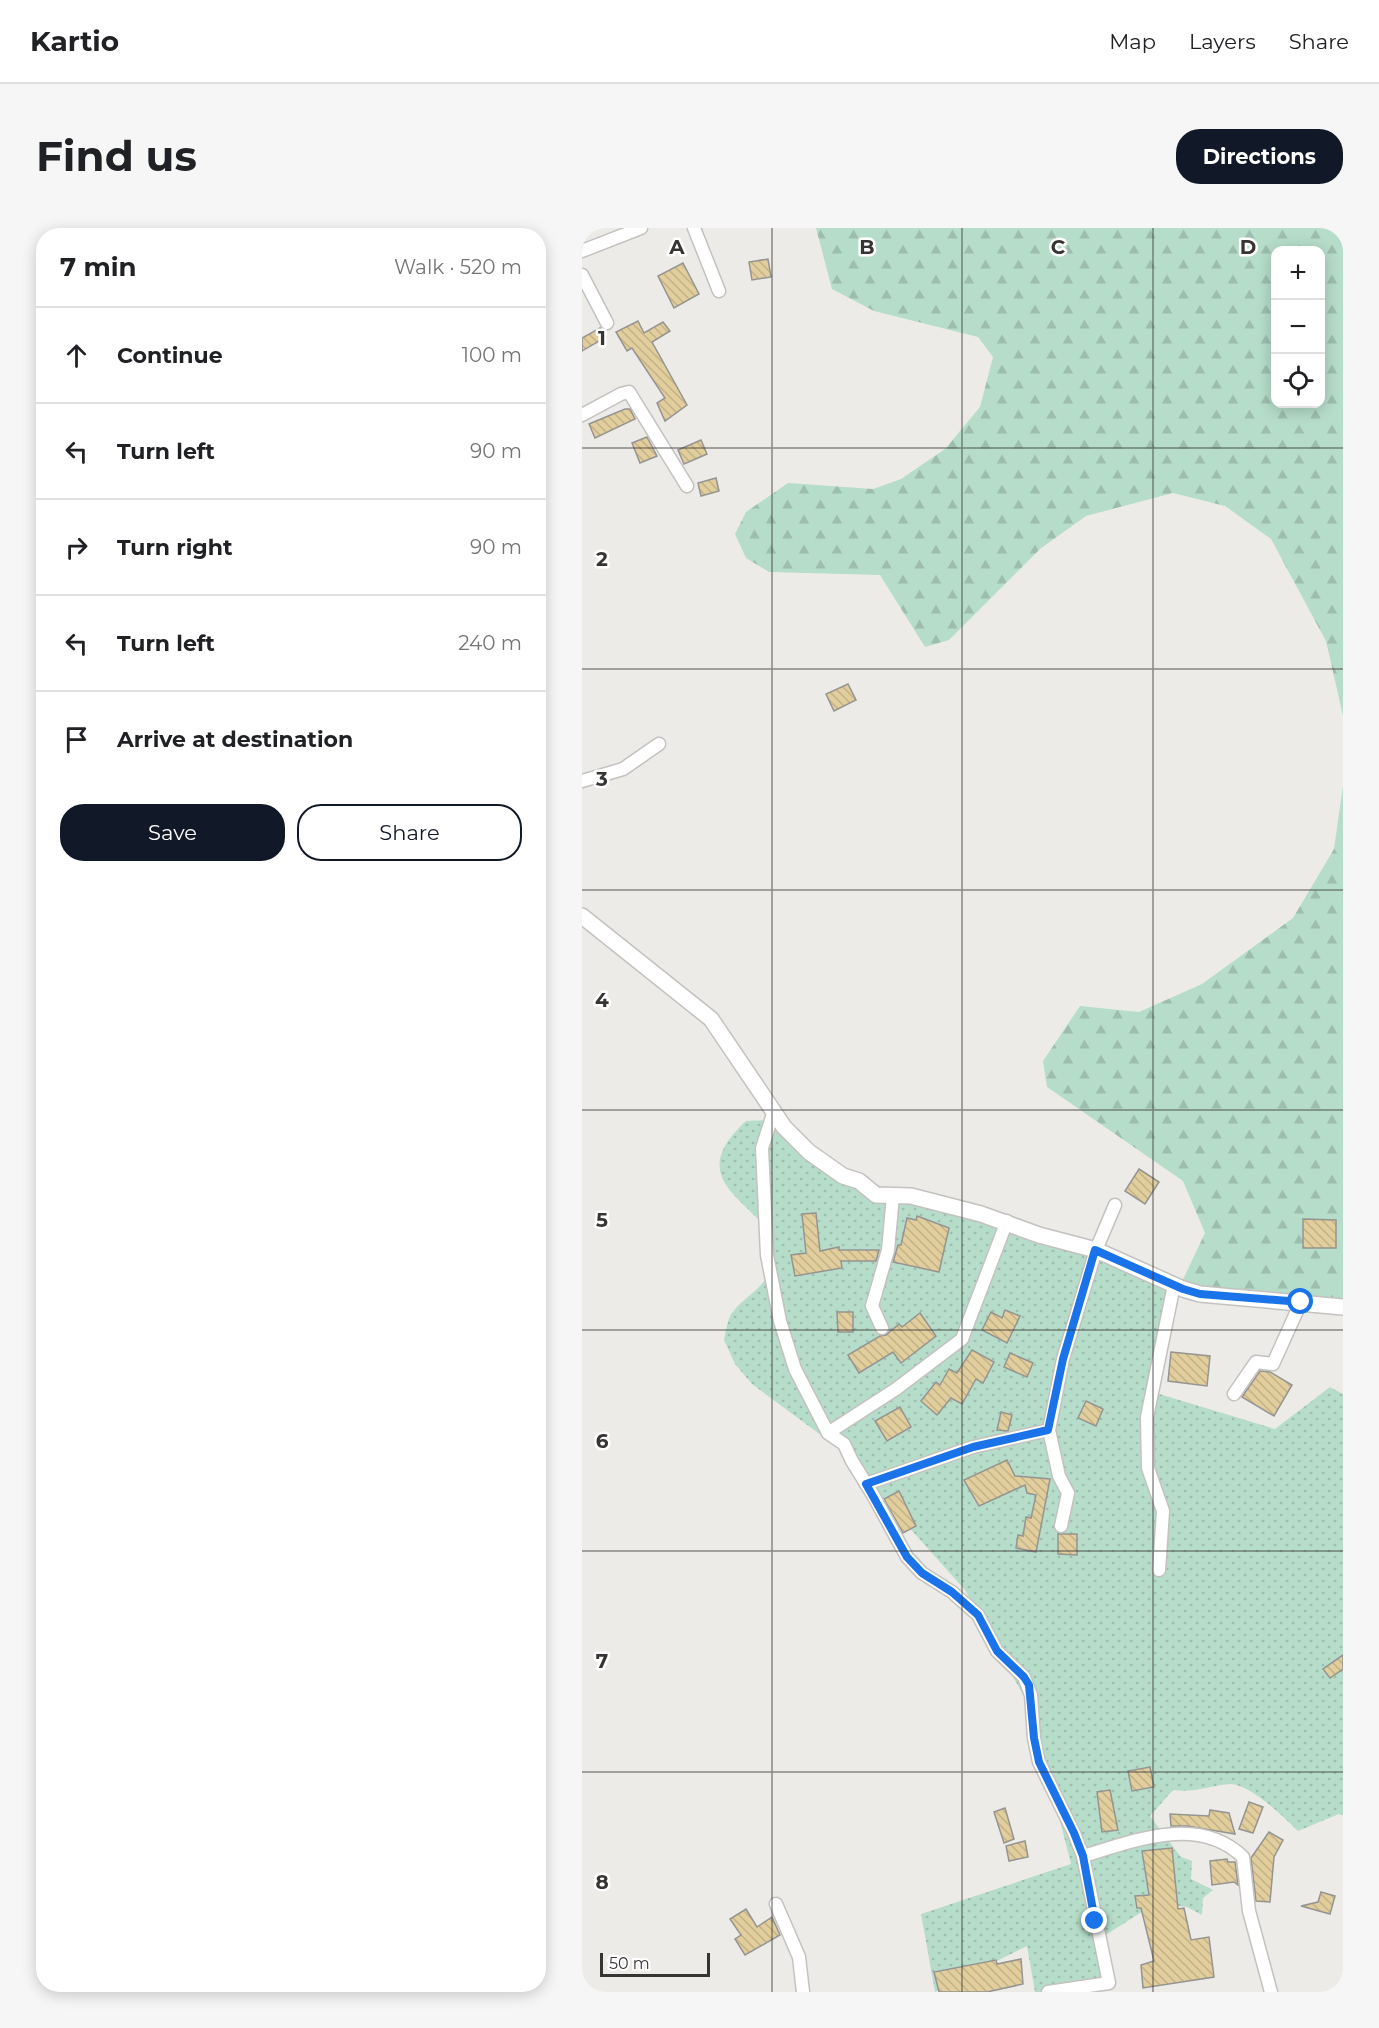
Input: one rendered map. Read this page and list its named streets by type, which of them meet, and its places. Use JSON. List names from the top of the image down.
{
  "scale_bar": "50 m",
  "page": {
    "header": "Kartio",
    "nav": ["Map", "Layers", "Share"],
    "buttons": [
      "Directions",
      ["Save", "Share"]
    ],
    "title": "Find us",
    "heading": ["7 min", "Walk · 520 m"],
    "map_buttons": ["+", "−"],
    "list": [
      ["Continue", "100 m"],
      ["Turn left", "90 m"],
      ["Turn right", "90 m"],
      ["Turn left", "240 m"],
      "Arrive at destination"
    ],
    "scale": "50 m"
  },
  "grid": {
    "columns": [
      "A",
      "B",
      "C",
      "D"
    ],
    "rows": [
      "1",
      "2",
      "3",
      "4",
      "5",
      "6",
      "7",
      "8"
    ]
  }
}
